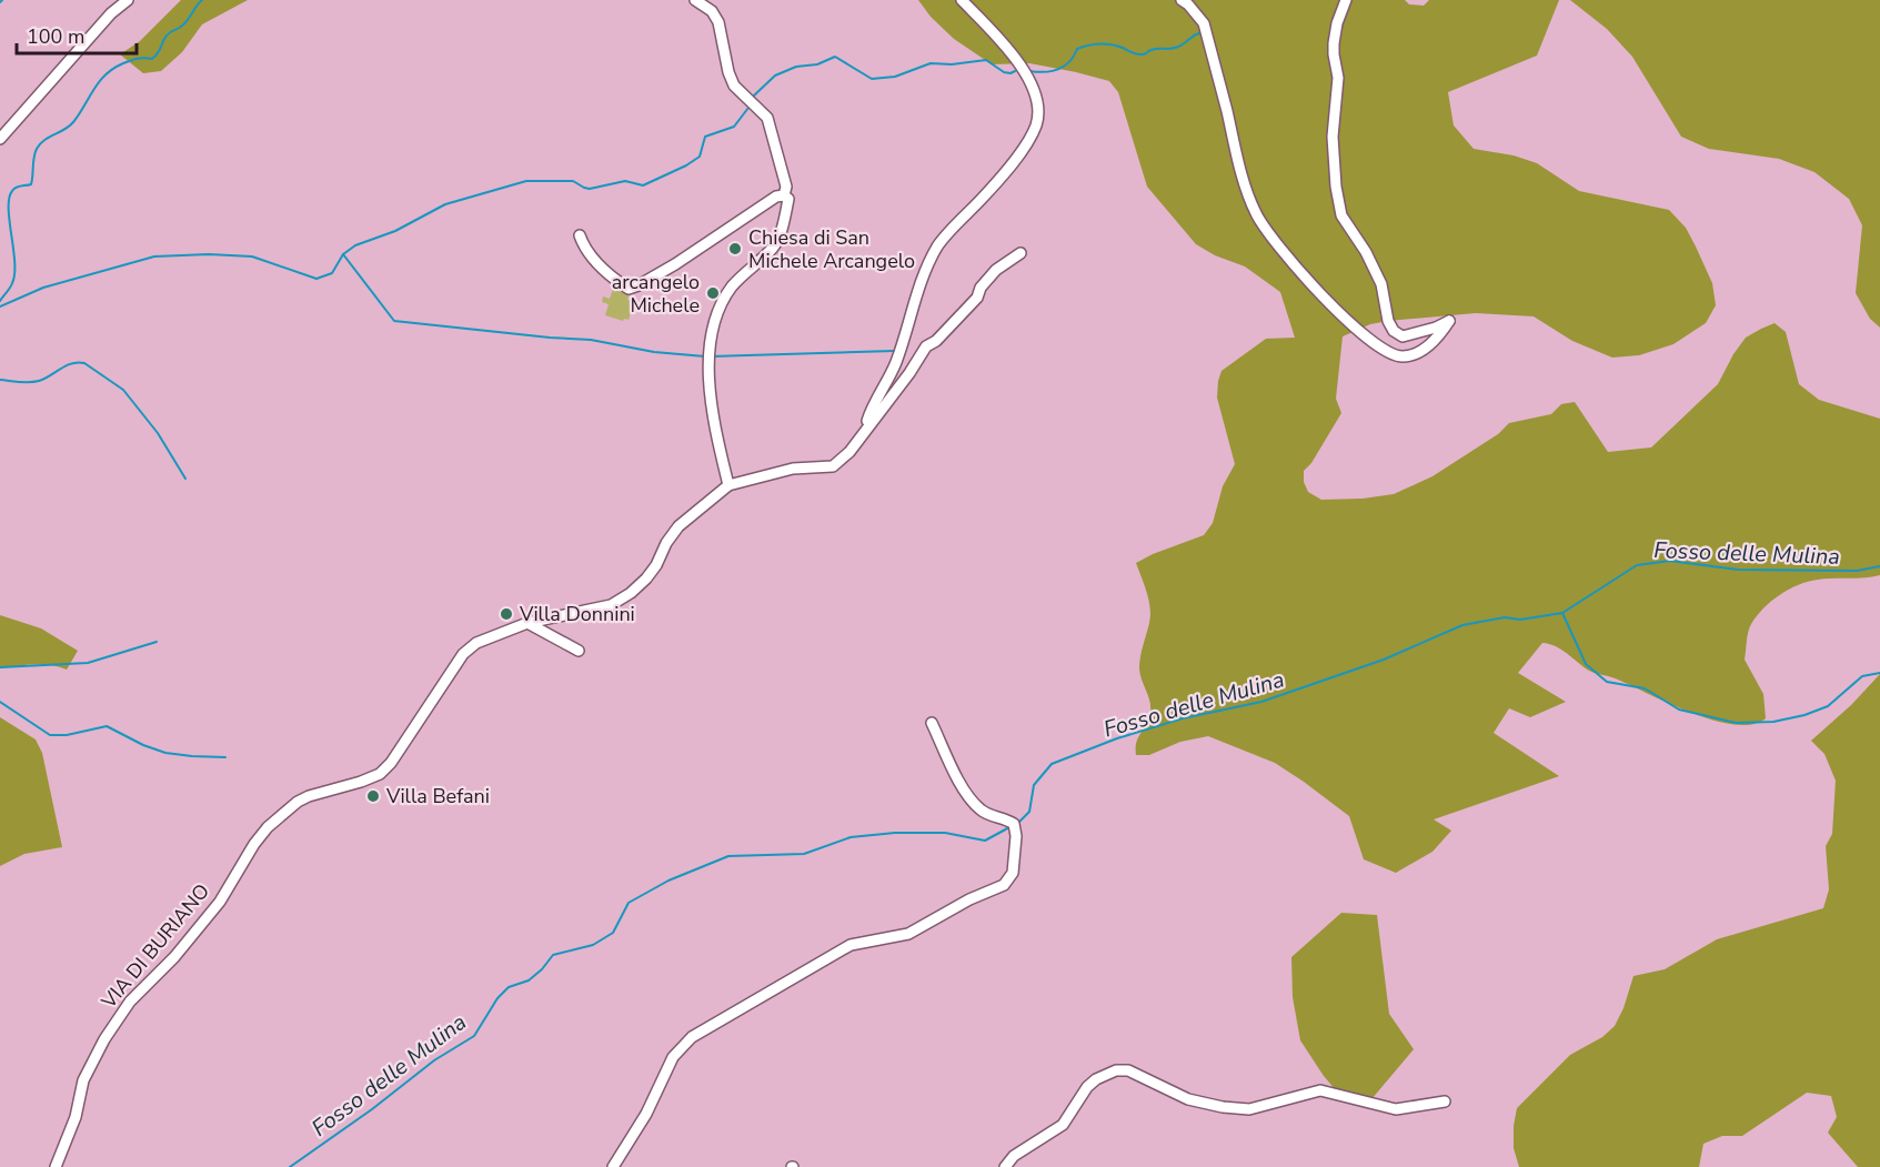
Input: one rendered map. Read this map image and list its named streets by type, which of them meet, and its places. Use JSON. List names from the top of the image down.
{
  "streets": {
    "street": ["VIA DI BURIANO"]
  },
  "water": ["Fosso delle Mulina"],
  "places": [
    "Chiesa di San Michele Arcangelo",
    "arcangelo Michele",
    "Villa Donnini",
    "Villa Befani"
  ],
  "scale_bar": "100 m"
}
